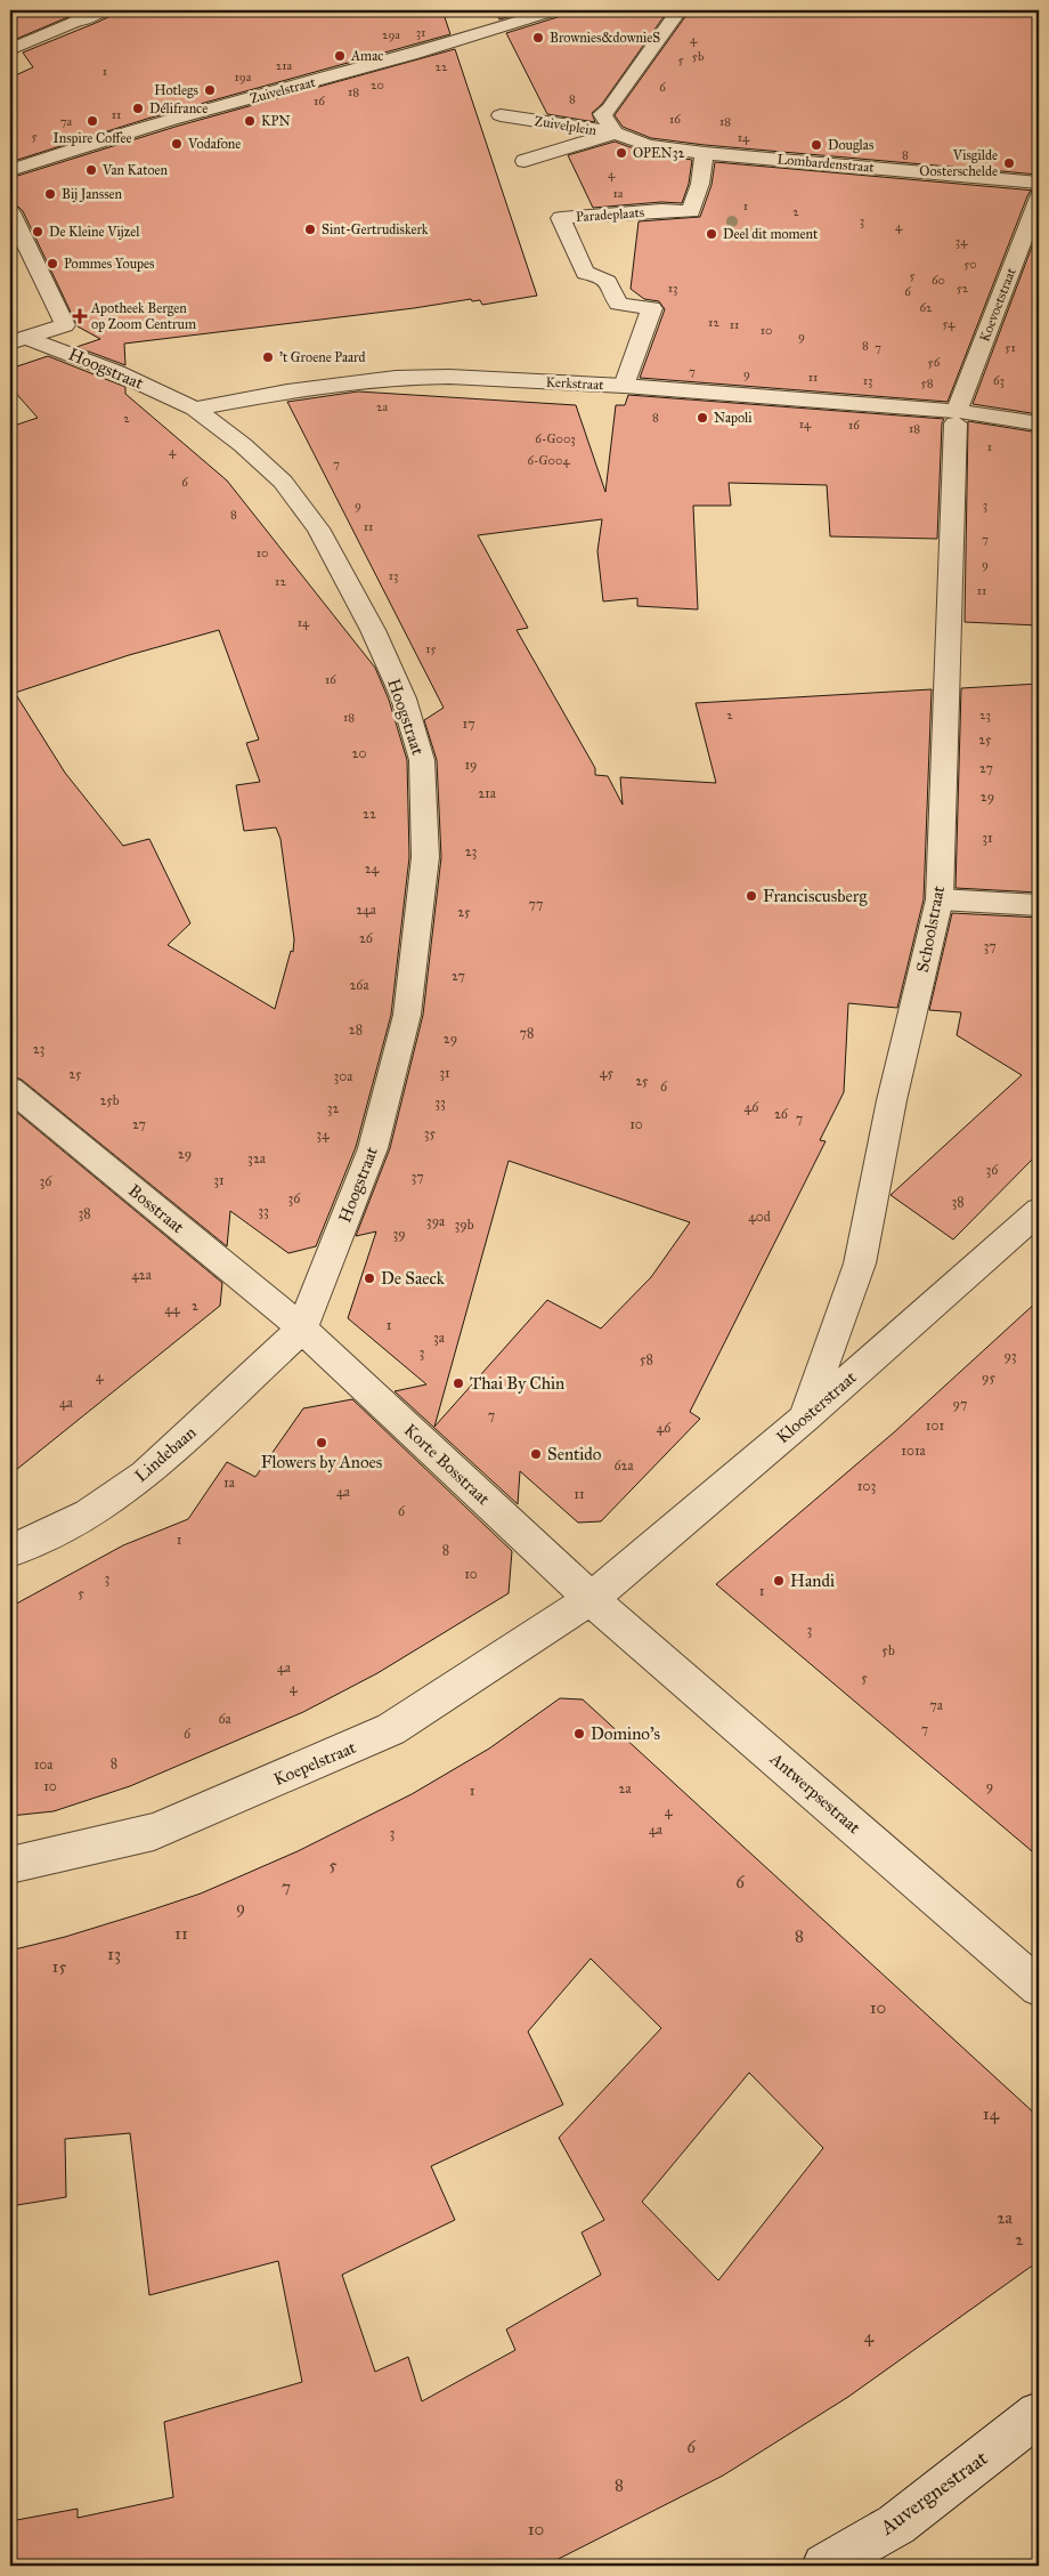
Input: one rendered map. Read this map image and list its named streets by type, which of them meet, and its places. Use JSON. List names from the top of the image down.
{
  "streets": {
    "street": [
      "Zuivelstraat",
      "Zuivelplein",
      "Lombardenstraat",
      "Paradeplaats",
      "Koevoetstraat",
      "Hoogstraat",
      "Kerkstraat",
      "Schoolstraat",
      "Bosstraat",
      "Kloosterstraat",
      "Lindebaan",
      "Korte Bosstraat",
      "Koepelstraat",
      "Antwerpsestraat",
      "Auvergnestraat"
    ]
  },
  "crossings": [
    ["Zuivelplein", "Lombardenstraat"],
    ["Lombardenstraat", "Paradeplaats"],
    ["Paradeplaats", "Kerkstraat"],
    ["Koevoetstraat", "Kerkstraat"],
    ["Koevoetstraat", "Schoolstraat"],
    ["Hoogstraat", "Kerkstraat"],
    ["Hoogstraat", "Bosstraat"],
    ["Hoogstraat", "Lindebaan"],
    ["Hoogstraat", "Korte Bosstraat"],
    ["Kerkstraat", "Schoolstraat"],
    ["Schoolstraat", "Kloosterstraat"],
    ["Bosstraat", "Lindebaan"],
    ["Bosstraat", "Korte Bosstraat"],
    ["Kloosterstraat", "Korte Bosstraat"],
    ["Kloosterstraat", "Koepelstraat"],
    ["Kloosterstraat", "Antwerpsestraat"],
    ["Lindebaan", "Korte Bosstraat"],
    ["Korte Bosstraat", "Koepelstraat"],
    ["Korte Bosstraat", "Antwerpsestraat"],
    ["Koepelstraat", "Antwerpsestraat"]
  ],
  "places": {
    "other": [
      "Brownies&downieS",
      "Amac",
      "Hotlegs",
      "Délifrance",
      "Inspire Coffee",
      "KPN",
      "Vodafone",
      "Douglas",
      "OPEN32",
      "Visgilde Oosterschelde",
      "Van Katoen",
      "Bij Janssen",
      "Sint-Gertrudiskerk",
      "De Kleine Vijzel",
      "Deel dit moment",
      "Pommes Youpes",
      "'t Groene Paard",
      "Napoli",
      "Franciscusberg",
      "De Saeck",
      "Thai By Chin",
      "Flowers by Anoes",
      "Sentido",
      "Handi",
      "Domino's"
    ],
    "health": ["Apotheek Bergen op Zoom Centrum"]
  },
  "house_numbers": [
    "31",
    "29a",
    "4",
    "5b",
    "5",
    "21a",
    "22",
    "1",
    "19a",
    "20",
    "6",
    "18",
    "8",
    "16",
    "11",
    "16",
    "7a",
    "18",
    "5",
    "14",
    "8",
    "4",
    "1a",
    "1",
    "2",
    "3",
    "4",
    "34",
    "50",
    "5",
    "60",
    "13",
    "52",
    "6",
    "62",
    "12",
    "54",
    "11",
    "10",
    "9",
    "8",
    "7",
    "51",
    "56",
    "7",
    "9",
    "11",
    "13",
    "63",
    "58",
    "2a",
    "8",
    "2",
    "14",
    "16",
    "18",
    "6-G003",
    "1",
    "4",
    "6-G004",
    "7",
    "6",
    "9",
    "3",
    "8",
    "11",
    "7",
    "10",
    "9",
    "13",
    "12",
    "11",
    "14",
    "15",
    "16",
    "2",
    "23",
    "18",
    "17",
    "25",
    "20",
    "19",
    "27",
    "21a",
    "29",
    "22",
    "31",
    "23",
    "24",
    "77",
    "24a",
    "25",
    "26",
    "37",
    "27",
    "26a",
    "28",
    "78",
    "29",
    "23",
    "31",
    "45",
    "25",
    "30a",
    "25",
    "6",
    "25b",
    "33",
    "46",
    "32",
    "26",
    "7",
    "27",
    "10",
    "35",
    "34",
    "29",
    "32a",
    "36",
    "37",
    "31",
    "36",
    "36",
    "38",
    "33",
    "38",
    "40d",
    "39a",
    "39b",
    "39",
    "42a",
    "2",
    "44",
    "1",
    "3a",
    "3",
    "93",
    "58",
    "4",
    "95",
    "4a",
    "97",
    "7",
    "101",
    "46",
    "101a",
    "62a",
    "1a",
    "103",
    "4a",
    "11",
    "6",
    "1",
    "8",
    "10",
    "3",
    "1",
    "5",
    "3",
    "5b",
    "4a",
    "5",
    "4",
    "7a",
    "6a",
    "7",
    "6",
    "8",
    "10a",
    "10",
    "9",
    "2a",
    "1",
    "4",
    "4a",
    "3",
    "5",
    "6",
    "7",
    "9",
    "11",
    "8",
    "13",
    "15",
    "10",
    "14",
    "2a",
    "2",
    "4",
    "6",
    "8",
    "10"
  ]
}
